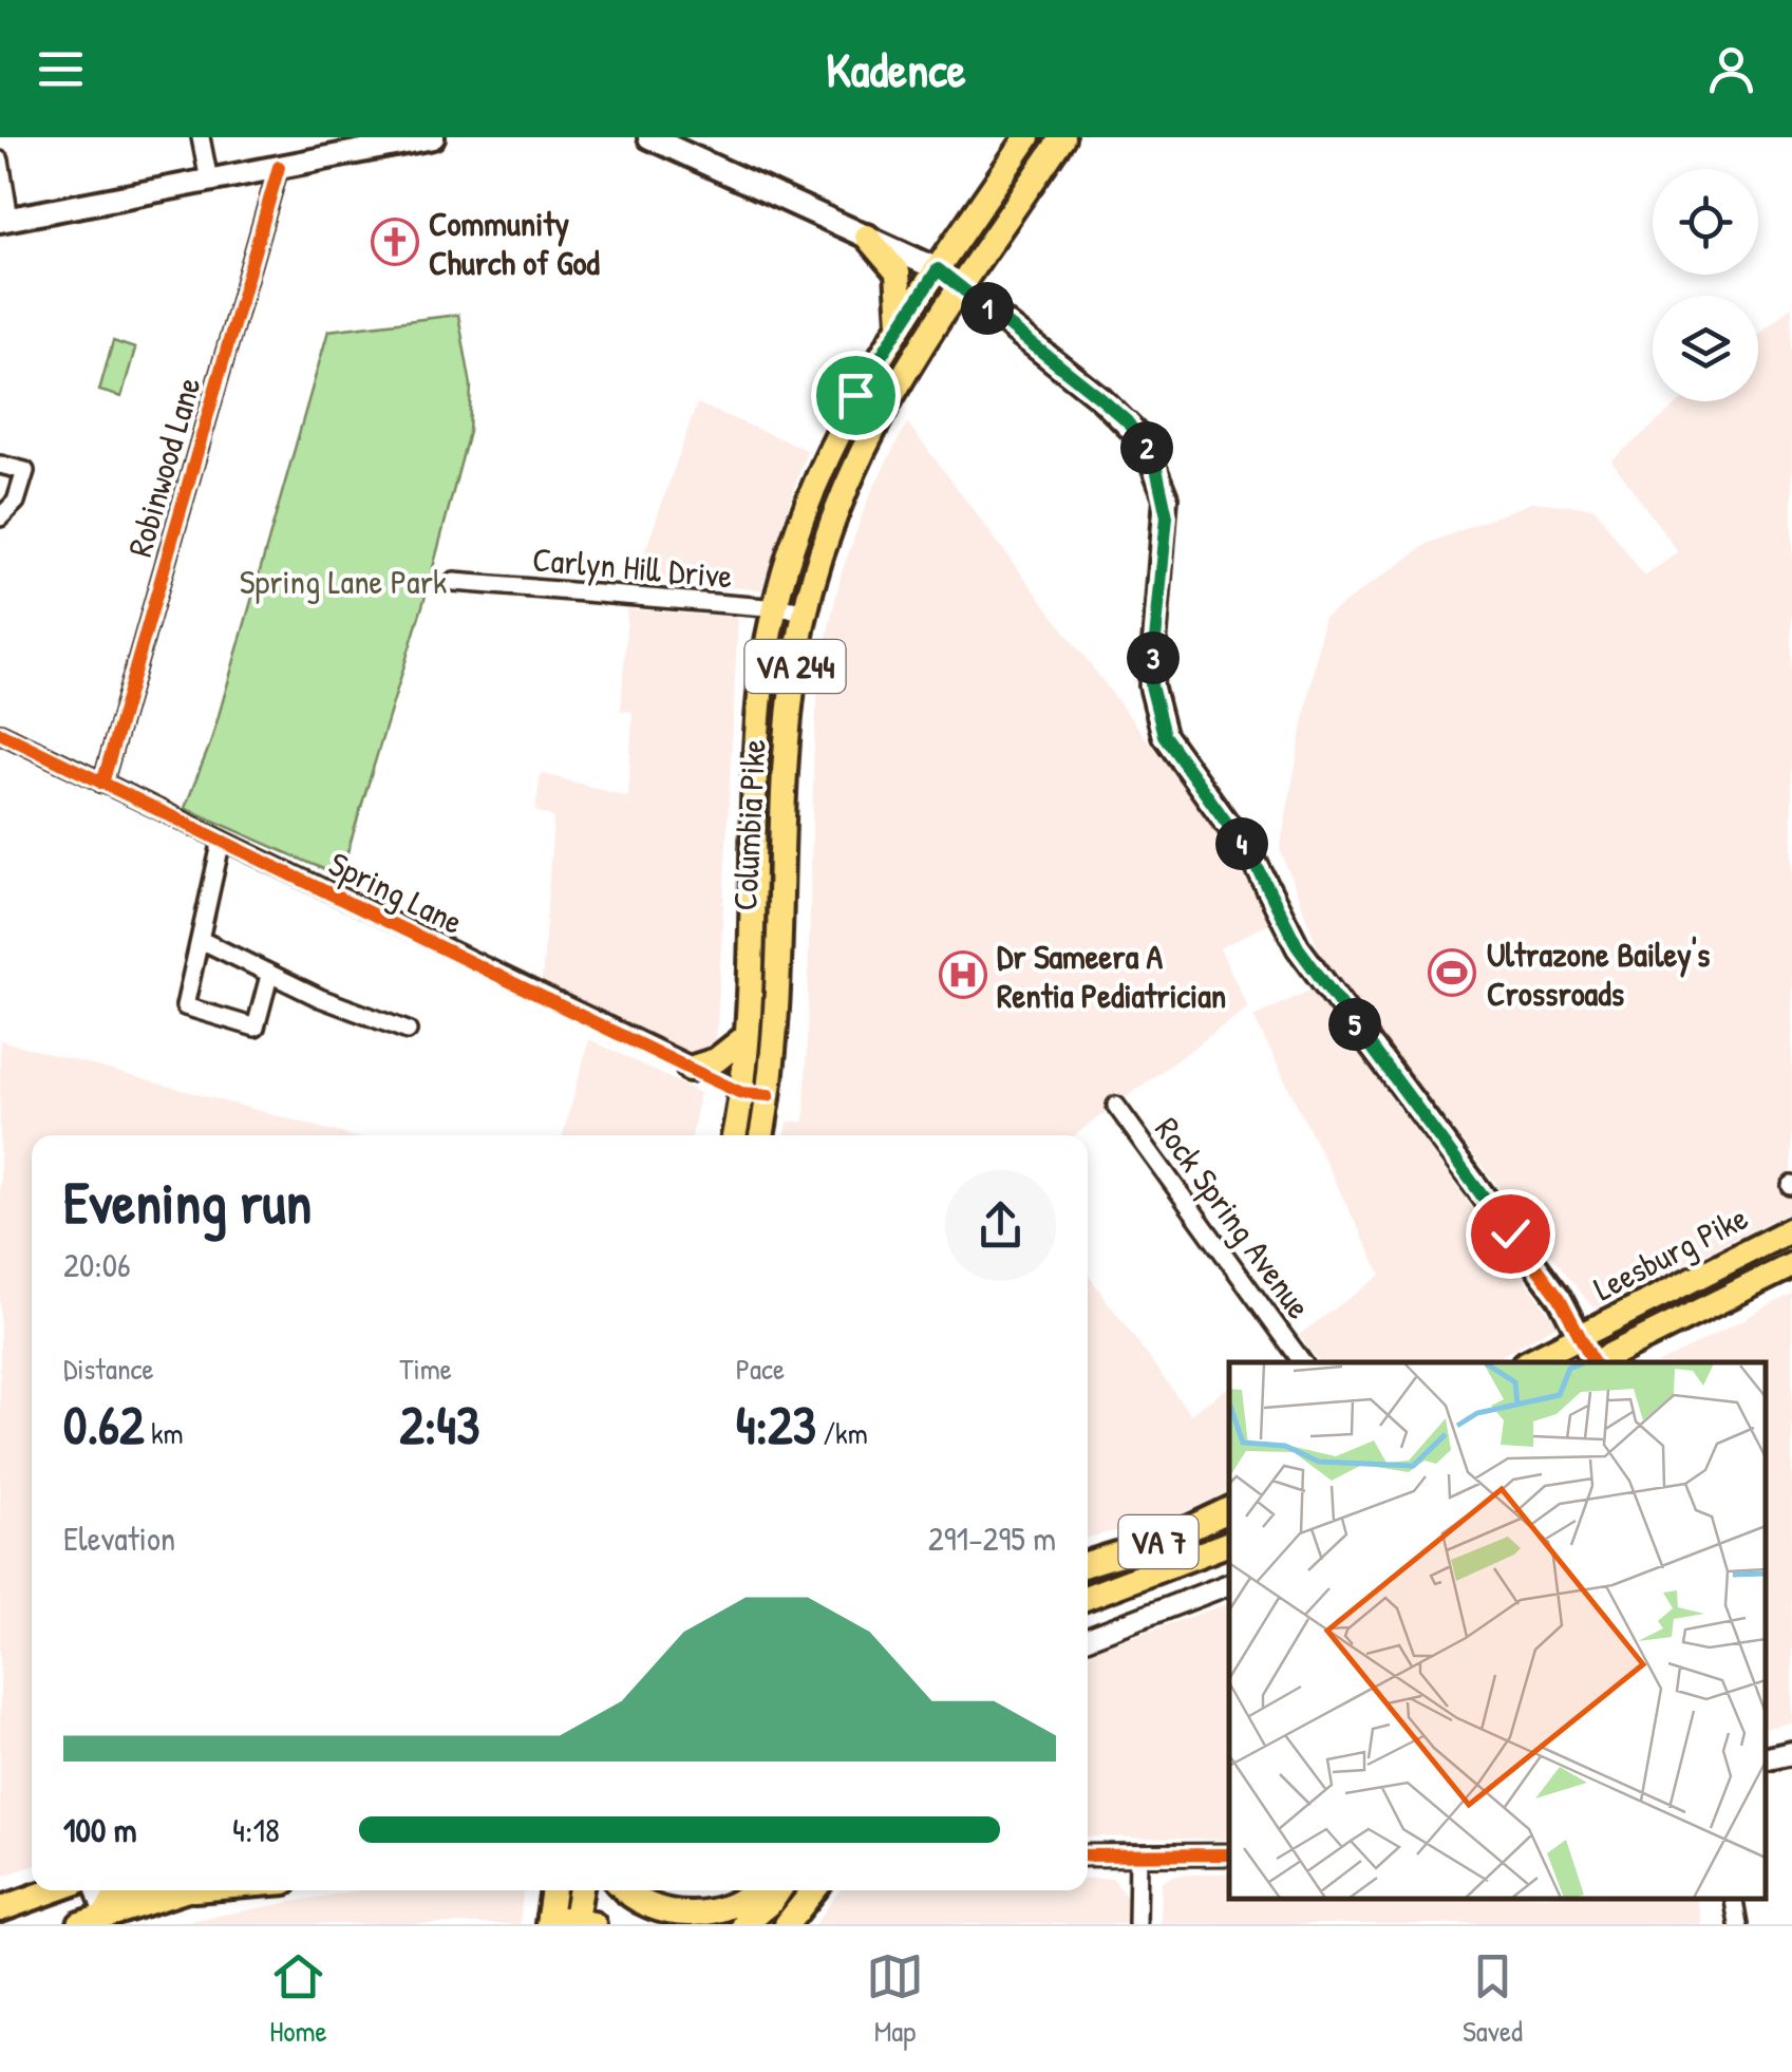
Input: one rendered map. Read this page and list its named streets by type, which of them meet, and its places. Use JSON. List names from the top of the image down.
{
  "streets": {
    "main road": [
      "VA 244",
      "Columbia Pike",
      "Leesburg Pike",
      "VA 7"
    ],
    "street": [
      "Robinwood Lane",
      "Carlyn Hill Drive",
      "Spring Lane",
      "Rock Spring Avenue"
    ]
  },
  "crossings": [
    ["Robinwood Lane", "Spring Lane"],
    ["Carlyn Hill Drive", "Columbia Pike"],
    ["Columbia Pike", "Spring Lane"]
  ],
  "parks": ["Spring Lane Park"],
  "places": {
    "church": ["Community Church of God"],
    "sports": ["Ultrazone Bailey's Crossroads"],
    "hospital": ["Dr Sameera A Rentia Pediatrician"]
  },
  "page": {
    "header": "Kadence",
    "pins": [
      "1",
      "2",
      "3",
      "4",
      "5"
    ],
    "heading": ["Evening run", "20:06"],
    "stats": [
      ["Distance", "0.62 km"],
      ["Time", "2:43"],
      ["Pace", "4:23 /km"]
    ],
    "chart": ["Elevation", "291–295 m"],
    "list": [
      {
        "name": "100 m",
        "note": "4:18"
      }
    ],
    "tabs": ["Home", "Map", "Saved"]
  }
}
